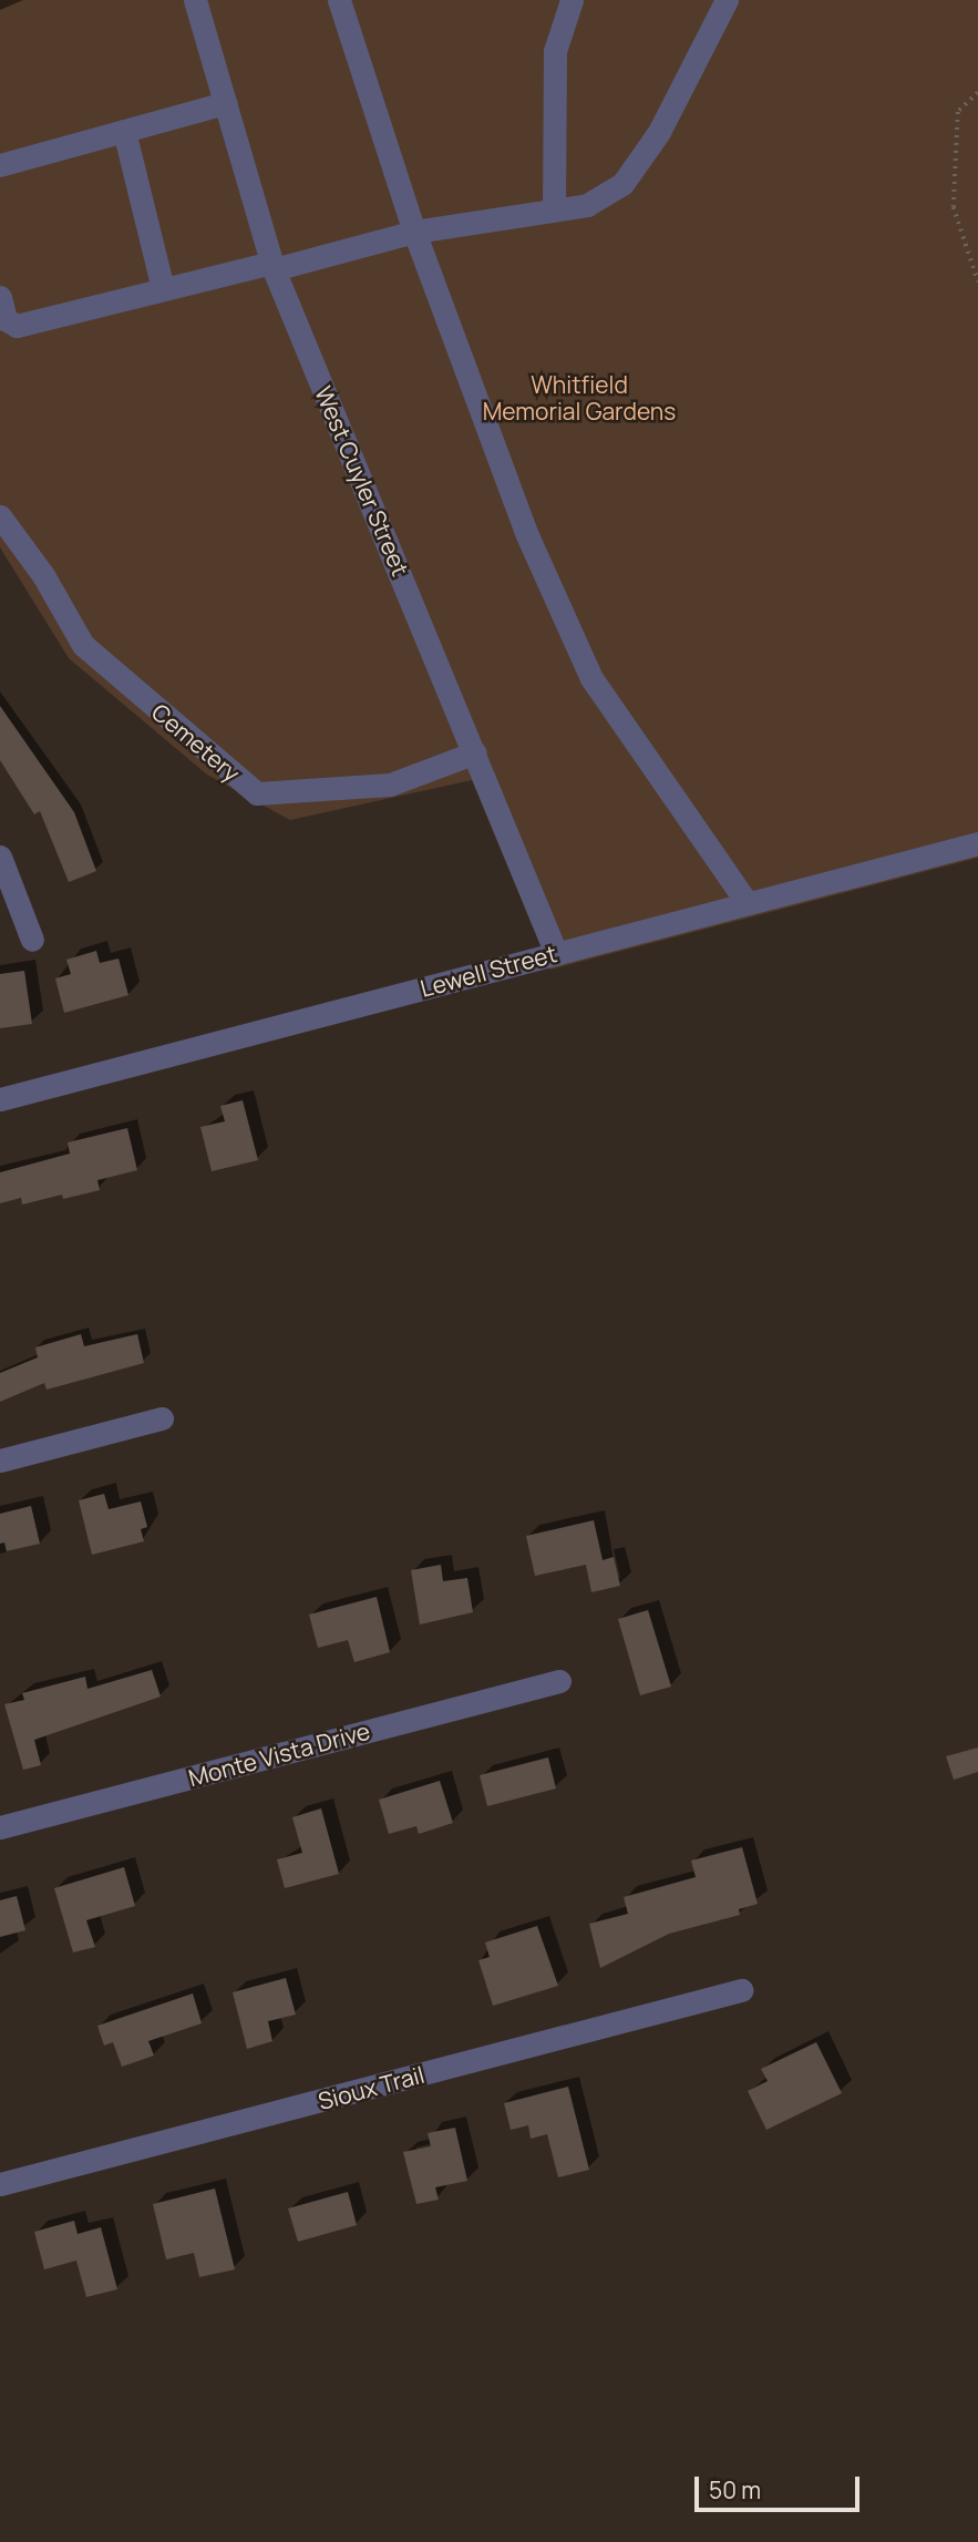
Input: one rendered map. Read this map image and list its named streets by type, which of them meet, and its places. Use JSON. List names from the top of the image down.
{
  "streets": {
    "street": [
      "West Cuyler Street",
      "Cemetery",
      "Lewell Street",
      "Monte Vista Drive",
      "Sioux Trail"
    ]
  },
  "crossings": [
    ["West Cuyler Street", "Cemetery"],
    ["West Cuyler Street", "Lewell Street"]
  ],
  "parks": ["Whitfield Memorial Gardens"],
  "scale_bar": "50 m"
}
